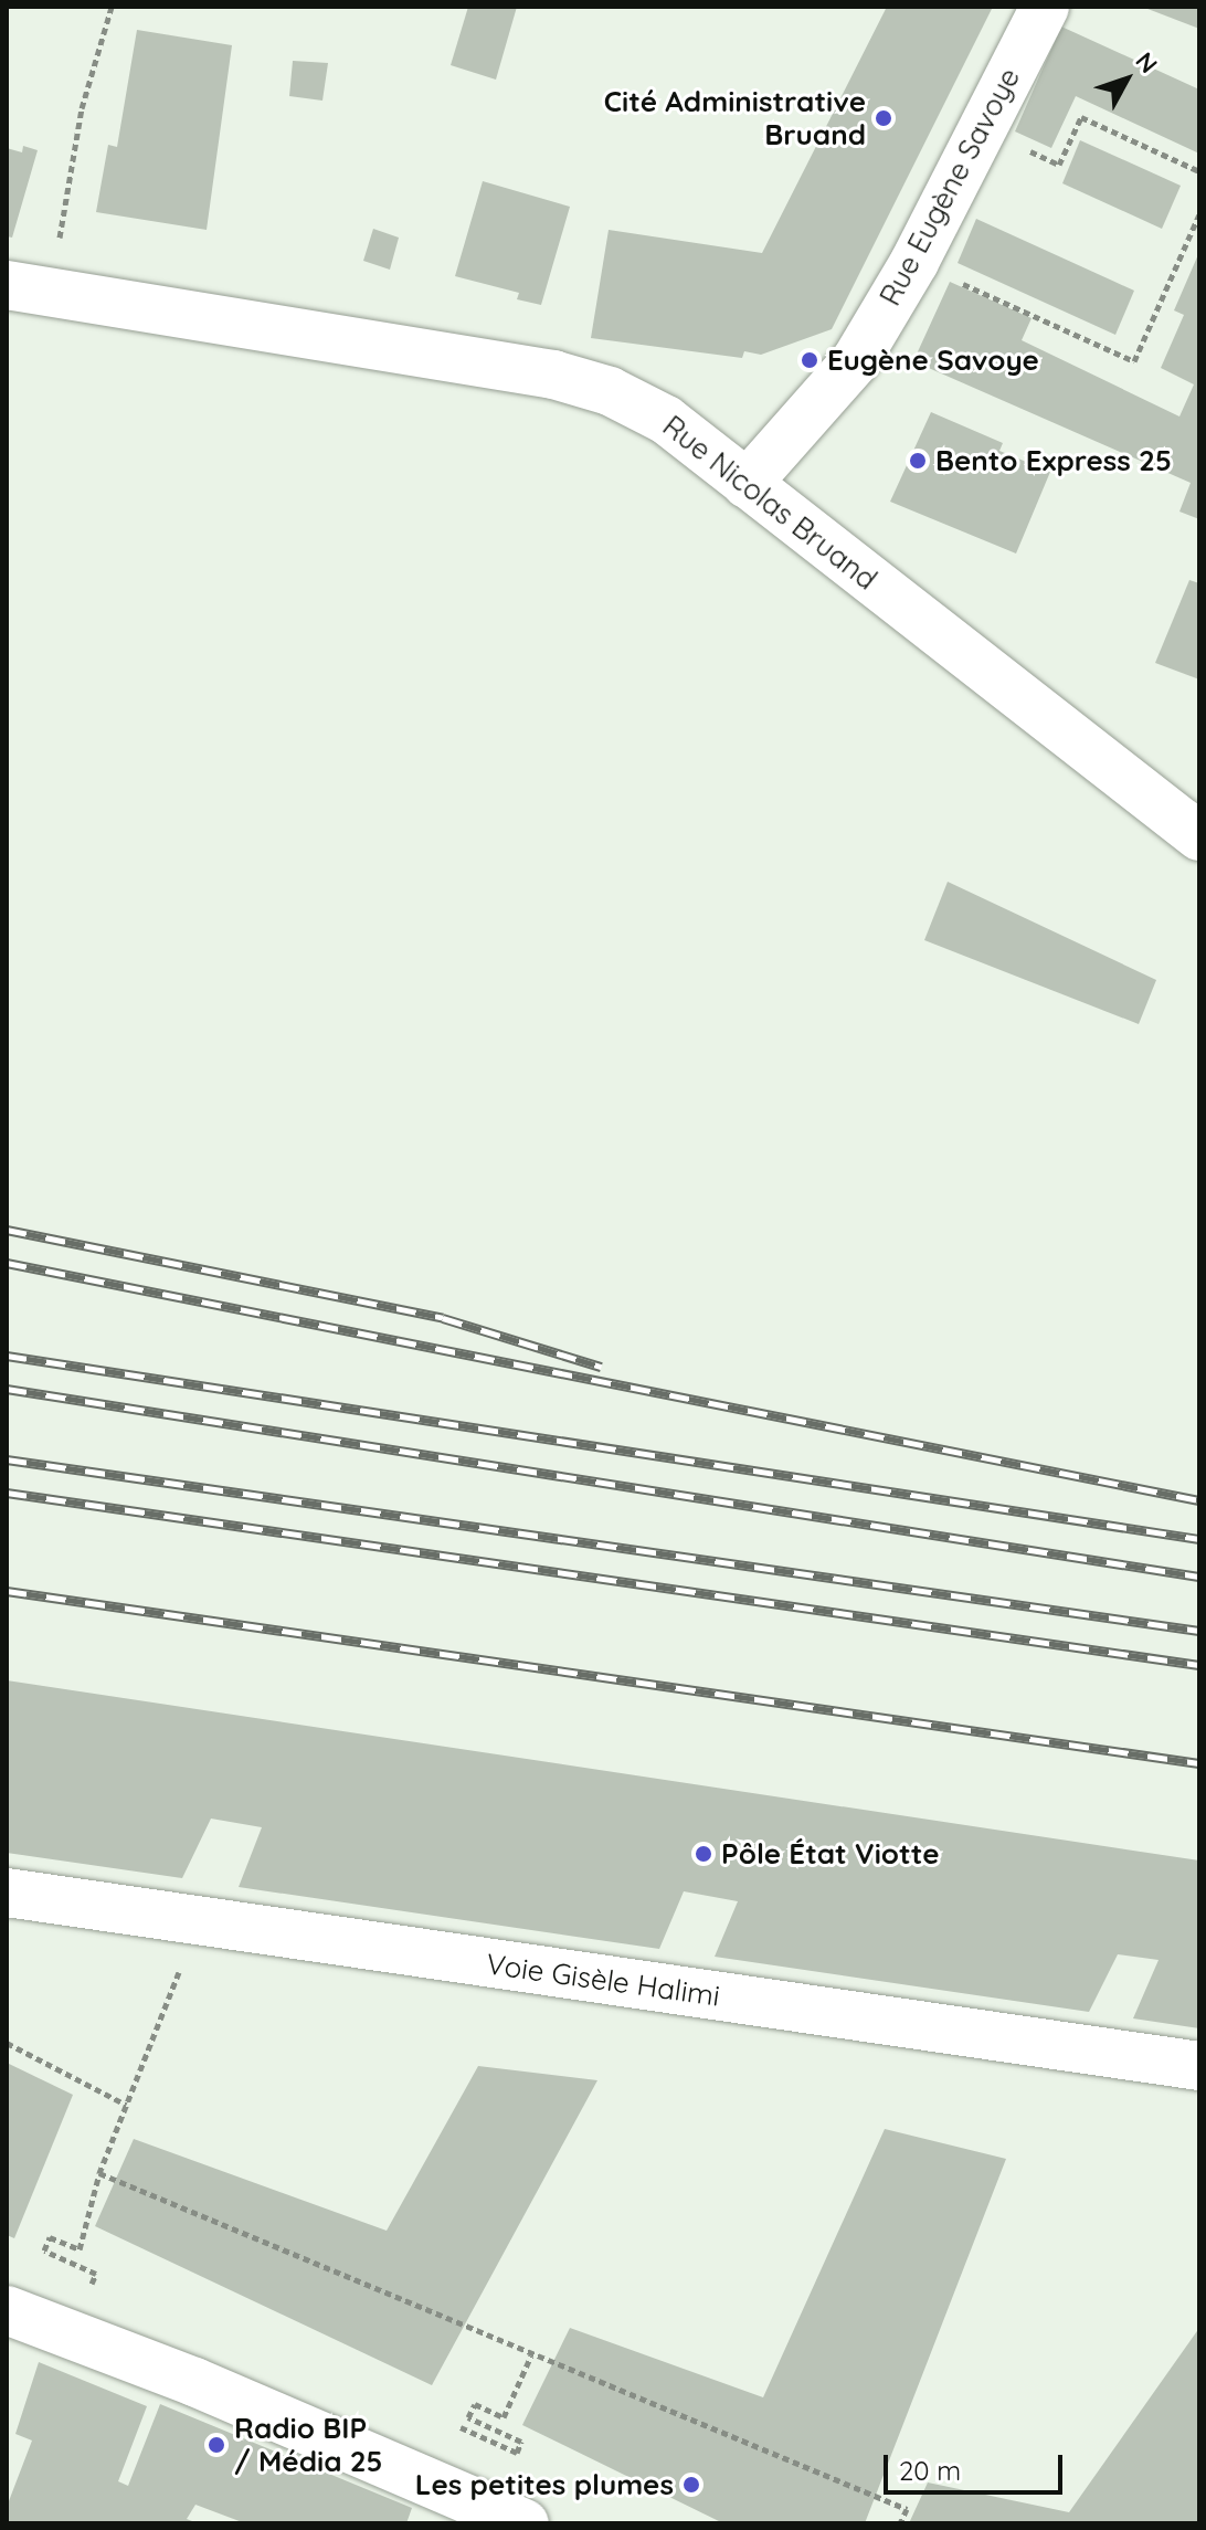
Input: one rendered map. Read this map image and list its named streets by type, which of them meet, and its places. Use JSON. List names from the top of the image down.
{
  "streets": {
    "street": ["Rue Eugène Savoye", "Rue Nicolas Bruand", "Voie Gisèle Halimi"]
  },
  "crossings": [
    ["Rue Eugène Savoye", "Rue Nicolas Bruand"]
  ],
  "places": [
    "Cité Administrative Bruand",
    "Eugène Savoye",
    "Bento Express 25",
    "Pôle État Viotte",
    "Radio BIP / Média 25",
    "Les petites plumes"
  ],
  "scale_bar": "20 m",
  "north": "top right"
}
